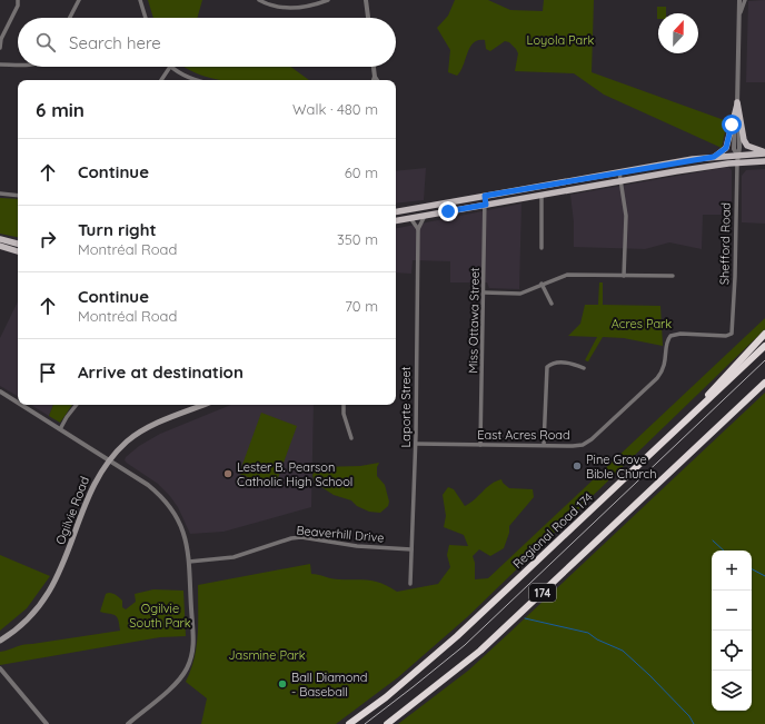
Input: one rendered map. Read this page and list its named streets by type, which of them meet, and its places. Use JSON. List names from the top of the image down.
{
  "streets": {
    "highway": ["Regional Road 174", "174"],
    "main road": ["Ogilvie Road"],
    "street": [
      "Shefford Road",
      "Miss Ottawa Street",
      "Laporte Street",
      "East Acres Road",
      "Beaverhill Drive"
    ]
  },
  "crossings": [
    ["Shefford Road", "East Acres Road"],
    ["Miss Ottawa Street", "East Acres Road"],
    ["Laporte Street", "East Acres Road"],
    ["Laporte Street", "Beaverhill Drive"]
  ],
  "parks": [
    "Loyola Park",
    "Acres Park",
    "Ogilvie South Park",
    "Jasmine Park"
  ],
  "places": ["Pine Grove Bible Church", "Lester B. Pearson Catholic High School", "Ball Diamond - Baseball"],
  "north": "top",
  "page": {
    "search": "Search here",
    "heading": ["6 min", "Walk · 480 m"],
    "list": [
      ["Continue", "60 m"],
      ["Turn right", "Montréal Road", "350 m"],
      ["Continue", "Montréal Road", "70 m"],
      "Arrive at destination"
    ],
    "map_buttons": ["+", "−"]
  }
}
